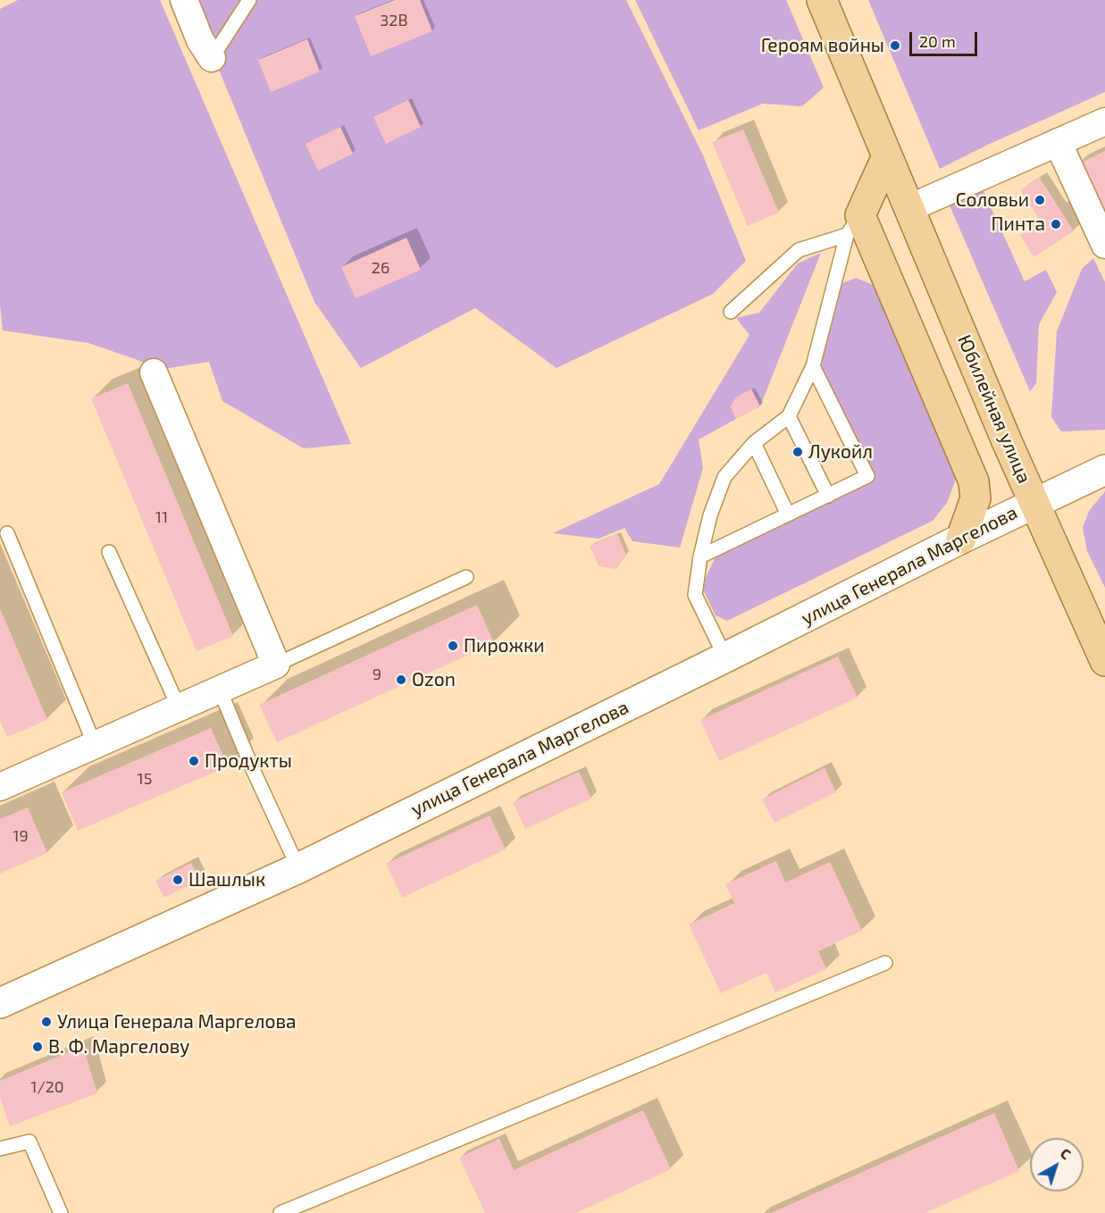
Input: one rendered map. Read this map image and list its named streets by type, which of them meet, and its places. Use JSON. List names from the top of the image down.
{
  "streets": {
    "main road": ["Юбилейная улица", "улица Генерала Маргелова"]
  },
  "crossings": [
    ["Юбилейная улица", "улица Генерала Маргелова"]
  ],
  "places": [
    "Героям войны",
    "Соловьи",
    "Пинта",
    "Лукойл",
    "Пирожки",
    "Ozon",
    "Продукты",
    "Шашлык",
    "Улица Генерала Маргелова",
    "В. Ф. Маргелову"
  ],
  "house_numbers": [
    "32В",
    "26",
    "11",
    "9",
    "15",
    "19",
    "1/20"
  ],
  "scale_bar": "20 m",
  "north": "top right"
}
